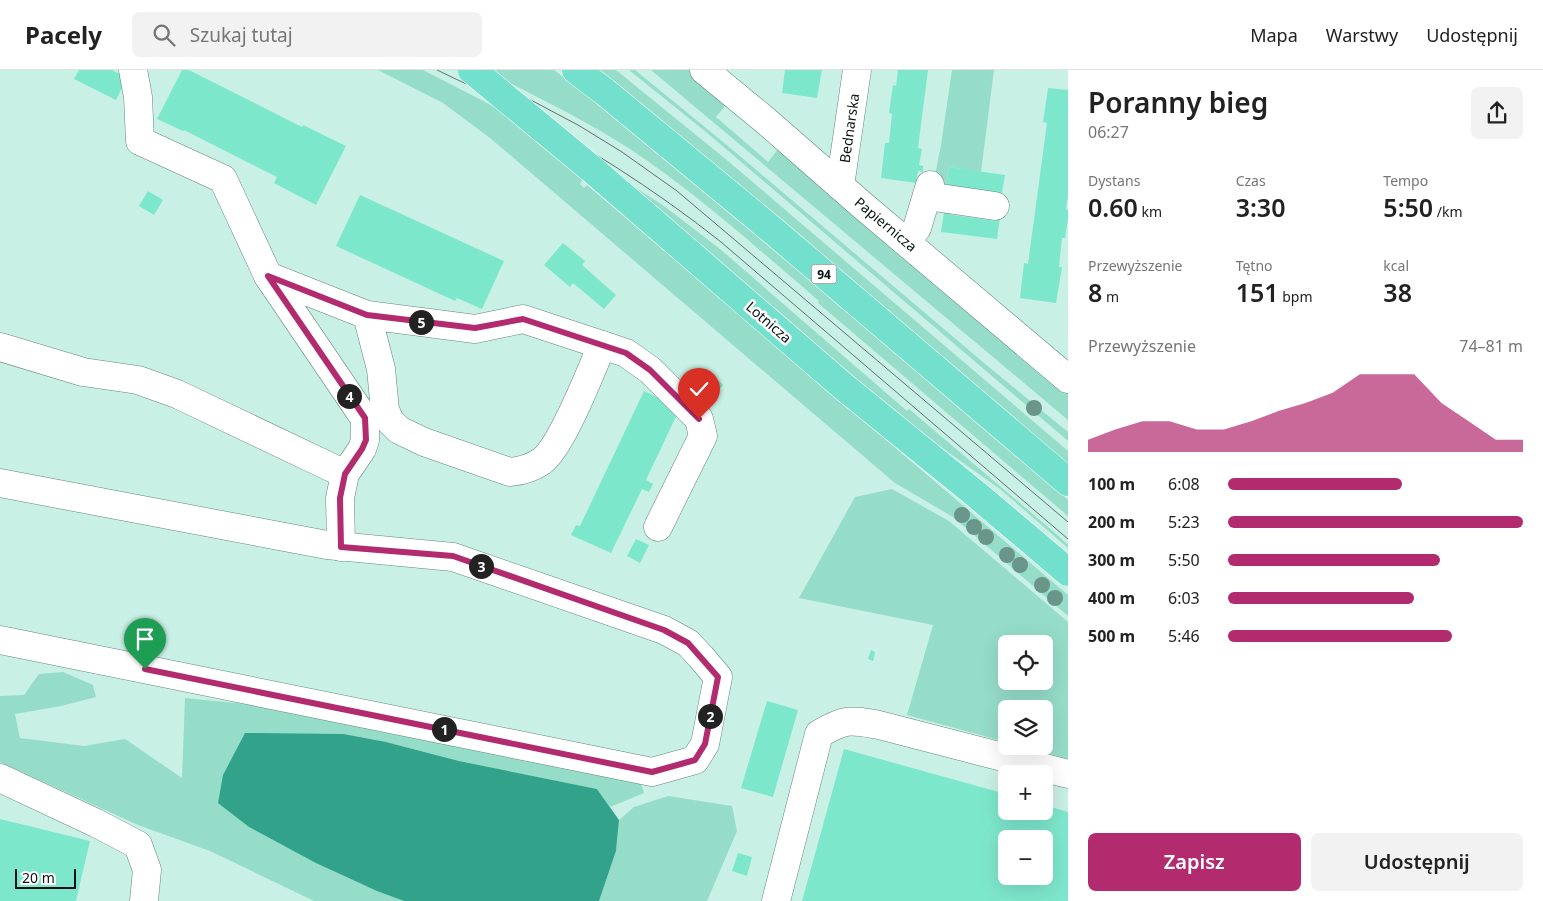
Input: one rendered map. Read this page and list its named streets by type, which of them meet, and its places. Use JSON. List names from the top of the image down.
{
  "streets": {
    "main road": ["94", "Lotnicza"],
    "street": ["Bednarska", "Papiernicza"]
  },
  "crossings": [
    ["Bednarska", "Papiernicza"]
  ],
  "scale_bar": "20 m",
  "page": {
    "header": "Pacely",
    "search": "Szukaj tutaj",
    "nav": ["Mapa", "Warstwy", "Udostępnij"],
    "heading": ["Poranny bieg", "06:27"],
    "stats": [
      ["Dystans", "0.60 km"],
      ["Czas", "3:30"],
      ["Tempo", "5:50 /km"],
      ["Przewyższenie", "8 m"],
      ["Tętno", "151 bpm"],
      ["kcal", "38"]
    ],
    "pins": [
      "5",
      "4",
      "3",
      "2",
      "1"
    ],
    "chart": ["Przewyższenie", "74–81 m"],
    "list": [
      {
        "name": "100 m",
        "note": "6:08"
      },
      {
        "name": "200 m",
        "note": "5:23"
      },
      {
        "name": "300 m",
        "note": "5:50"
      },
      {
        "name": "400 m",
        "note": "6:03"
      },
      {
        "name": "500 m",
        "note": "5:46"
      }
    ],
    "map_buttons": ["+", "−"],
    "buttons": ["Zapisz", "Udostępnij"],
    "scale": "20 m"
  }
}
